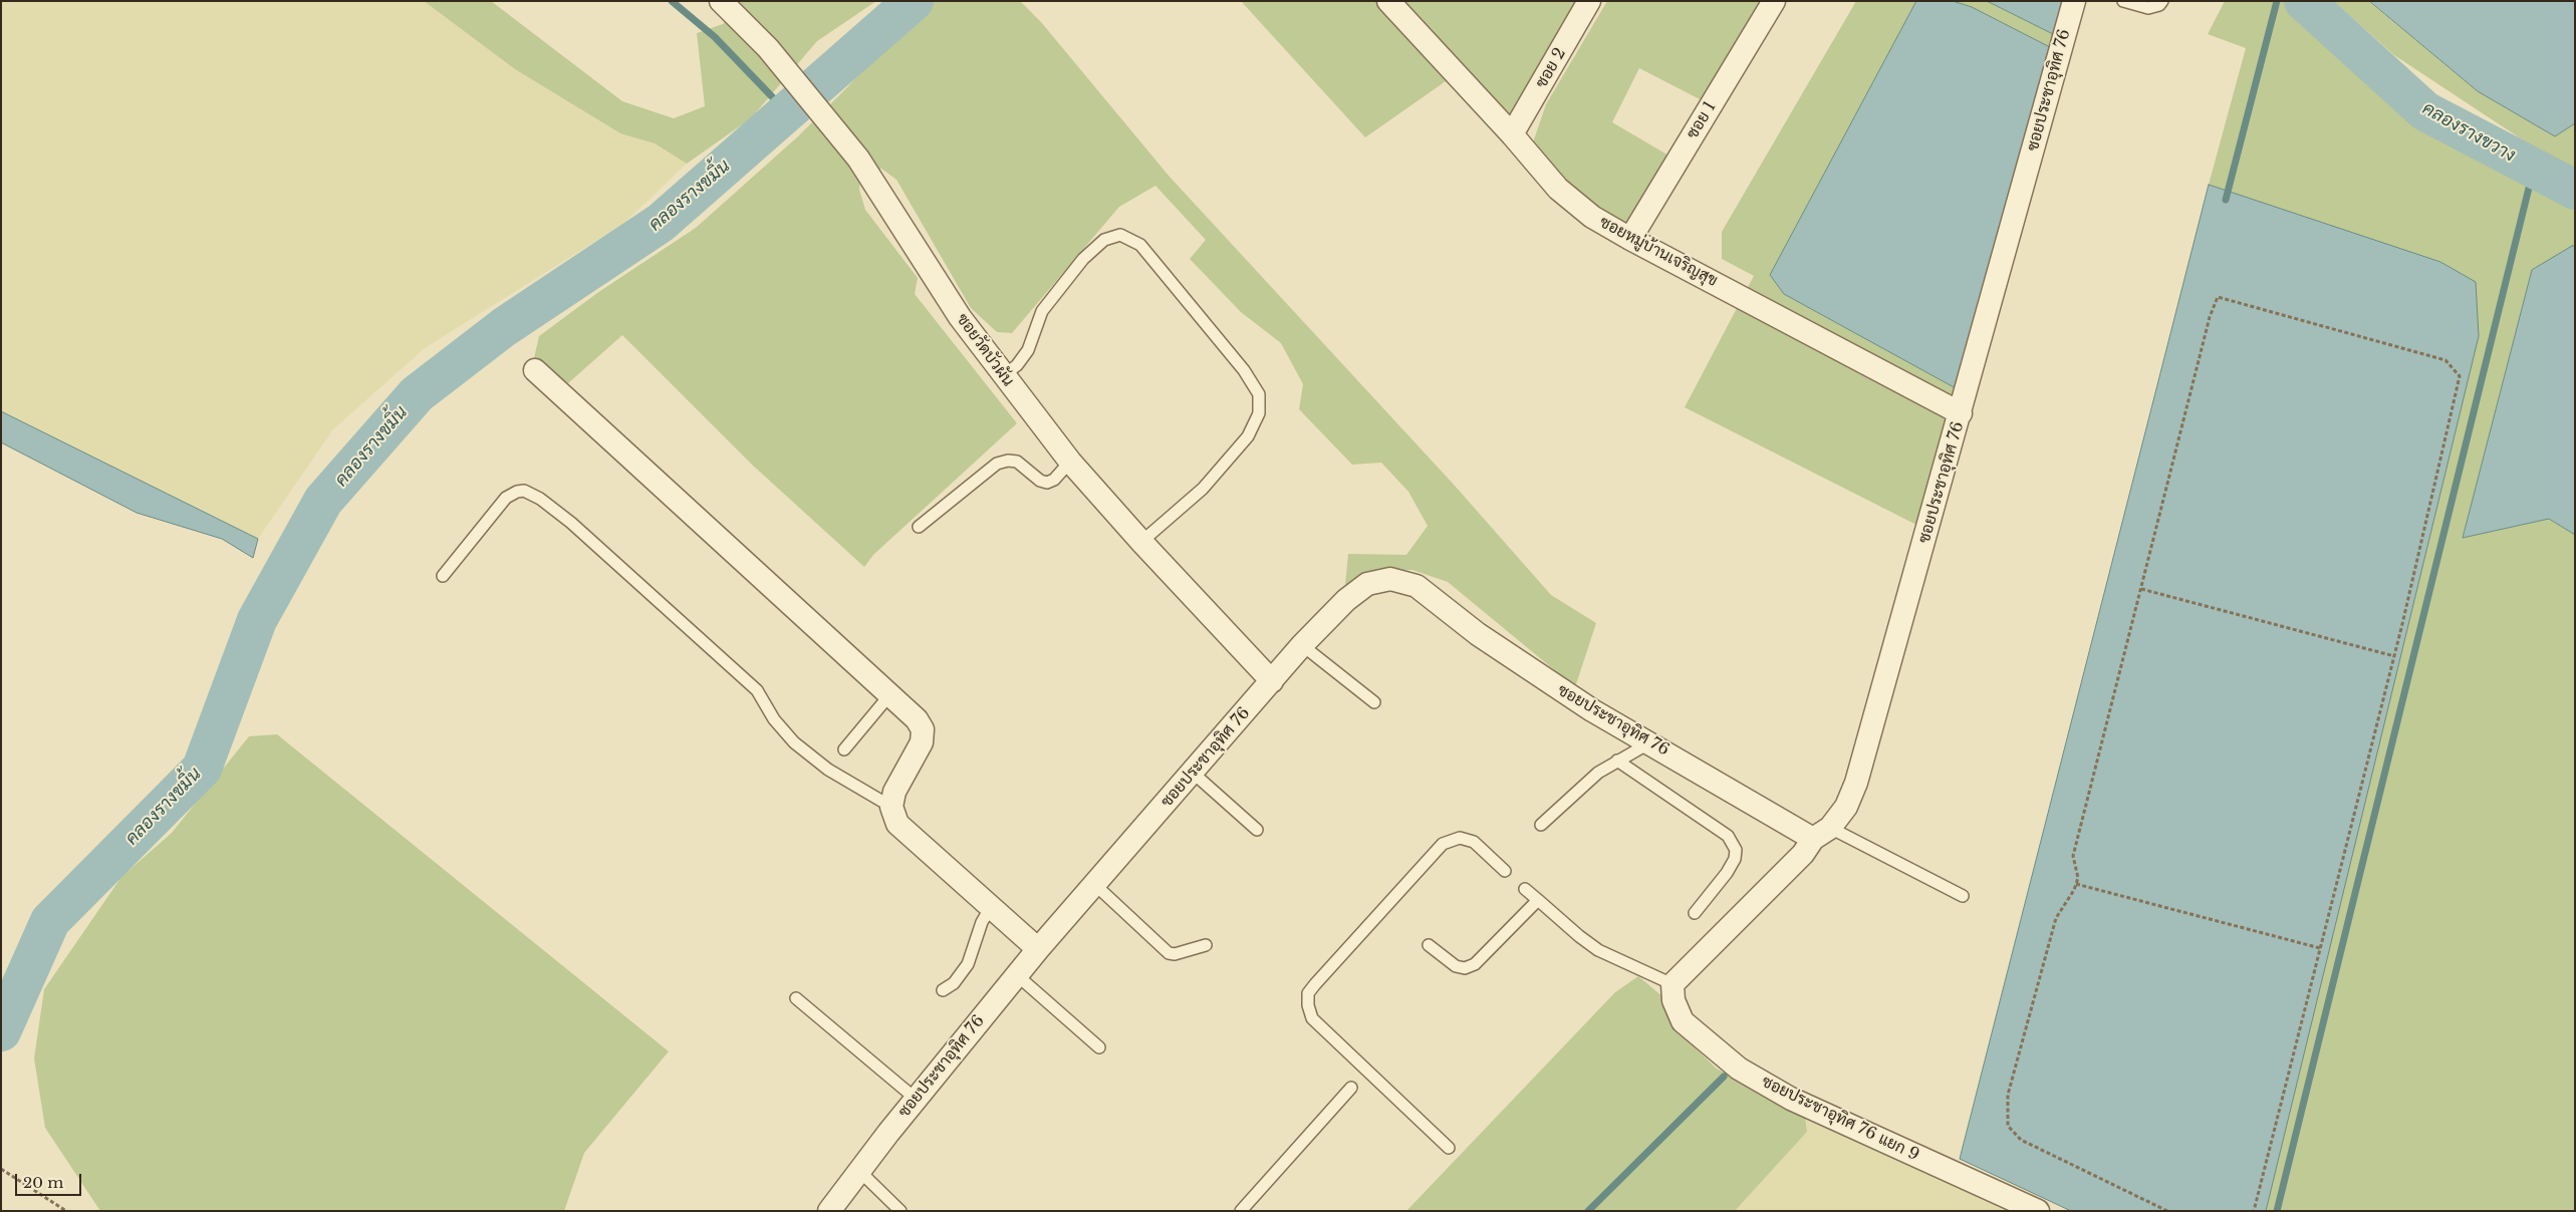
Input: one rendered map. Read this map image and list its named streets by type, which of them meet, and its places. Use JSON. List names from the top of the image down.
{
  "streets": {
    "street": [
      "ซอย 2",
      "ซอยประชาอุทิศ 76",
      "ซอย 1",
      "ซอยหมู่บ้านเจริญสุข",
      "ซอยวัดบัวผัน",
      "ซอยประชาอุทิศ 76 แยก 9"
    ]
  },
  "crossings": [
    ["ซอย 2", "ซอยหมู่บ้านเจริญสุข"],
    ["ซอยประชาอุทิศ 76", "ซอยหมู่บ้านเจริญสุข"],
    ["ซอยประชาอุทิศ 76", "ซอยวัดบัวผัน"],
    ["ซอย 1", "ซอยหมู่บ้านเจริญสุข"]
  ],
  "water": ["คลองรางขวาง", "คลองรางขมิ้น"],
  "scale_bar": "20 m"
}
